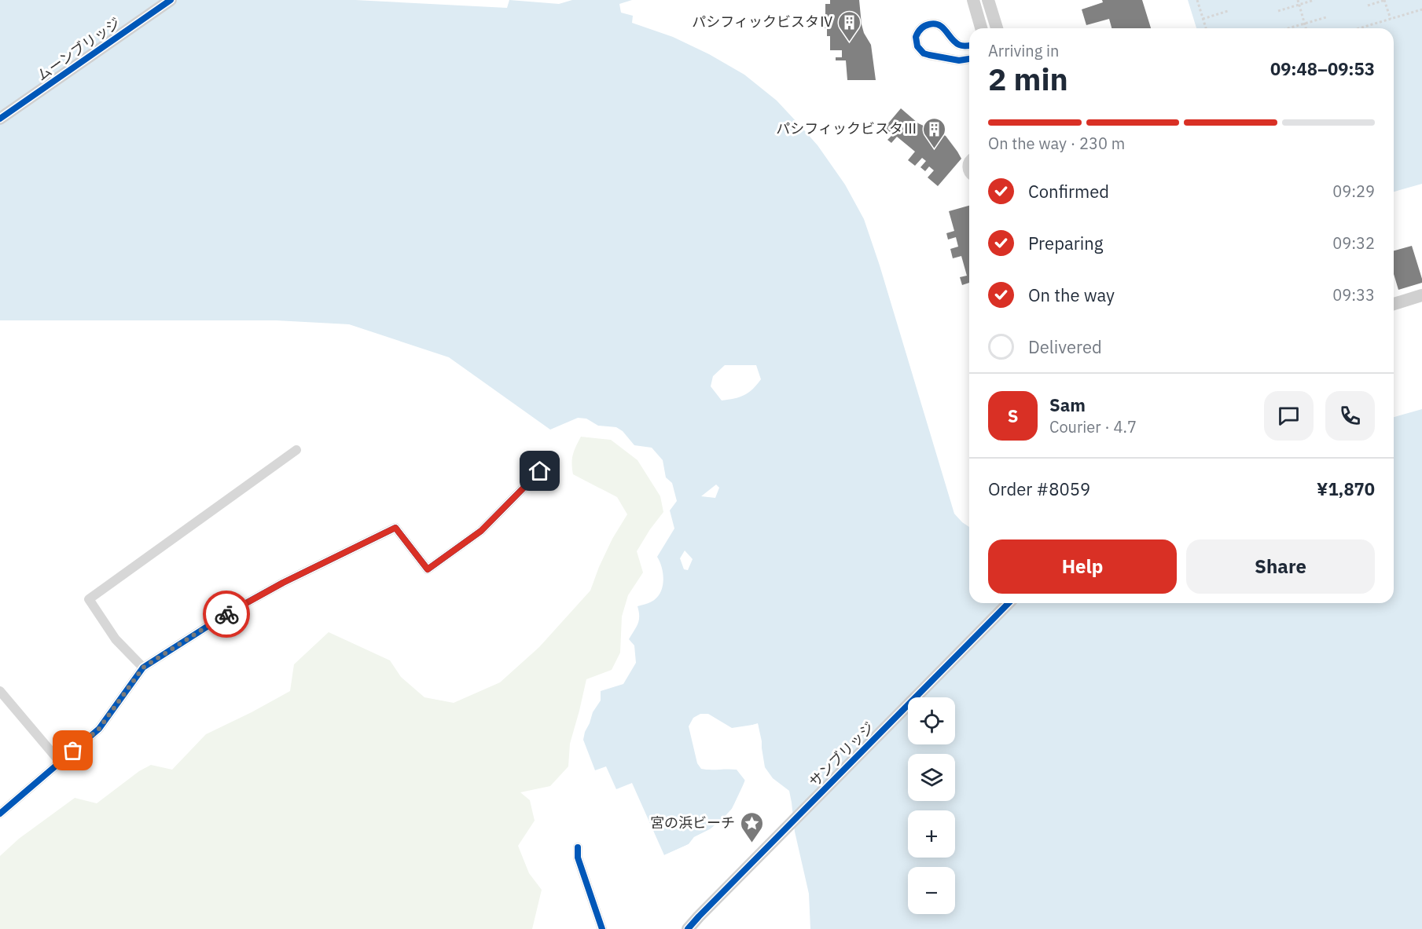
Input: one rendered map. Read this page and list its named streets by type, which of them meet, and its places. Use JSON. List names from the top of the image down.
{
  "streets": {
    "street": ["ムーンブリッジ", "サンブリッジ"]
  },
  "places": {
    "building": ["パシフィックビスタⅣ", "パシフィックビスタⅢ"],
    "place": ["宮の浜ビーチ"]
  },
  "page": {
    "heading": ["2 min", "Arriving in", "09:48–09:53"],
    "panel": [
      "Sam",
      "Courier · 4.7",
      "Order #8059",
      "¥1,870"
    ],
    "bar": "On the way · 230 m",
    "list": [
      ["Confirmed", "09:29"],
      ["Preparing", "09:32"],
      ["On the way", "09:33"],
      "Delivered"
    ],
    "round": "S",
    "buttons": ["Help", "Share"],
    "map_buttons": ["+", "−"]
  }
}
